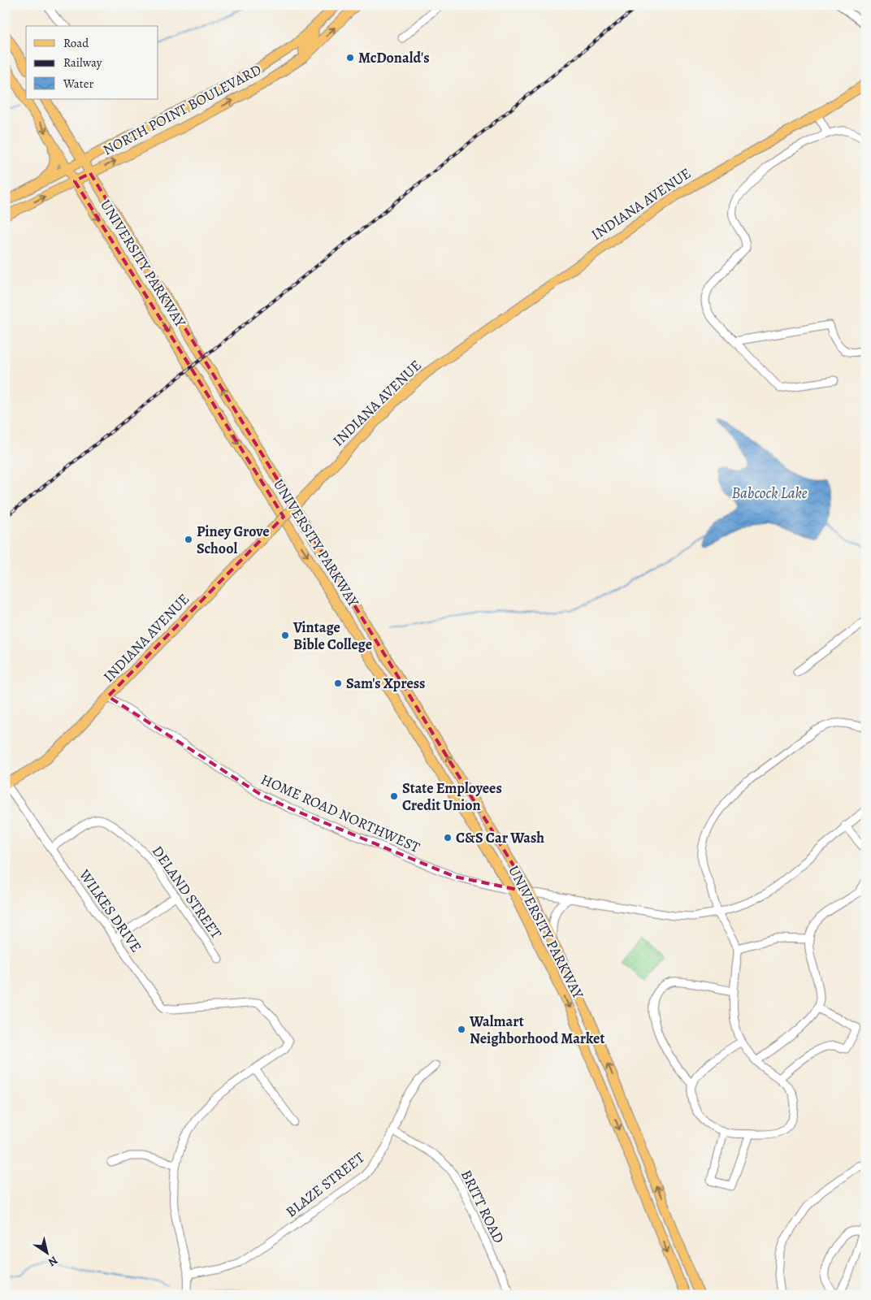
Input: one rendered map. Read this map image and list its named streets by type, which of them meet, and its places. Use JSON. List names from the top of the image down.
{
  "streets": {
    "main road": ["NORTH POINT BOULEVARD", "INDIANA AVENUE", "UNIVERSITY PARKWAY"],
    "street": [
      "HOME ROAD NORTHWEST",
      "DELAND STREET",
      "WILKES DRIVE",
      "BLAZE STREET",
      "BRITT ROAD"
    ]
  },
  "crossings": [
    ["NORTH POINT BOULEVARD", "UNIVERSITY PARKWAY"],
    ["INDIANA AVENUE", "HOME ROAD NORTHWEST"],
    ["INDIANA AVENUE", "WILKES DRIVE"],
    ["UNIVERSITY PARKWAY", "HOME ROAD NORTHWEST"],
    ["DELAND STREET", "WILKES DRIVE"],
    ["BLAZE STREET", "BRITT ROAD"]
  ],
  "water": ["Babcock Lake"],
  "places": [
    "McDonald's",
    "Piney Grove School",
    "Vintage Bible College",
    "Sam's Xpress",
    "State Employees Credit Union",
    "C&S Car Wash",
    "Walmart Neighborhood Market"
  ],
  "legend": ["Road", "Railway", "Water"],
  "north": "bottom right"
}
